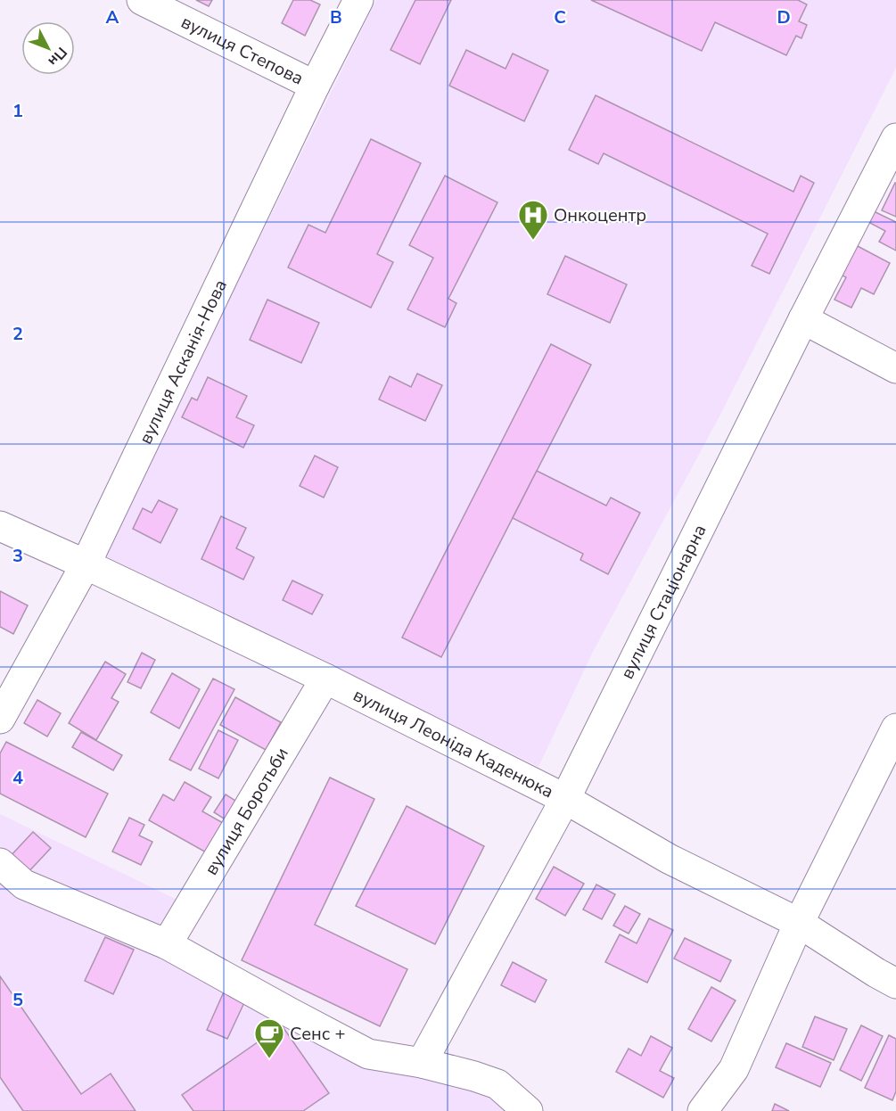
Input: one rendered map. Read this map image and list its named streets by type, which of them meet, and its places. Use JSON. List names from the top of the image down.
{
  "streets": {
    "street": [
      "вулиця Степова",
      "вулиця Асканія-Нова",
      "вулиця Стаціонарна",
      "вулиця Леоніда Каденюка",
      "вулиця Боротьби"
    ]
  },
  "crossings": [
    ["вулиця Степова", "вулиця Асканія-Нова"],
    ["вулиця Асканія-Нова", "вулиця Леоніда Каденюка"],
    ["вулиця Стаціонарна", "вулиця Леоніда Каденюка"],
    ["вулиця Леоніда Каденюка", "вулиця Боротьби"]
  ],
  "places": {
    "hospital": ["Онкоцентр"],
    "cafe": ["Сенс +"]
  },
  "north": "bottom right",
  "grid": {
    "columns": [
      "A",
      "B",
      "C",
      "D"
    ],
    "rows": [
      "1",
      "2",
      "3",
      "4",
      "5"
    ]
  }
}
